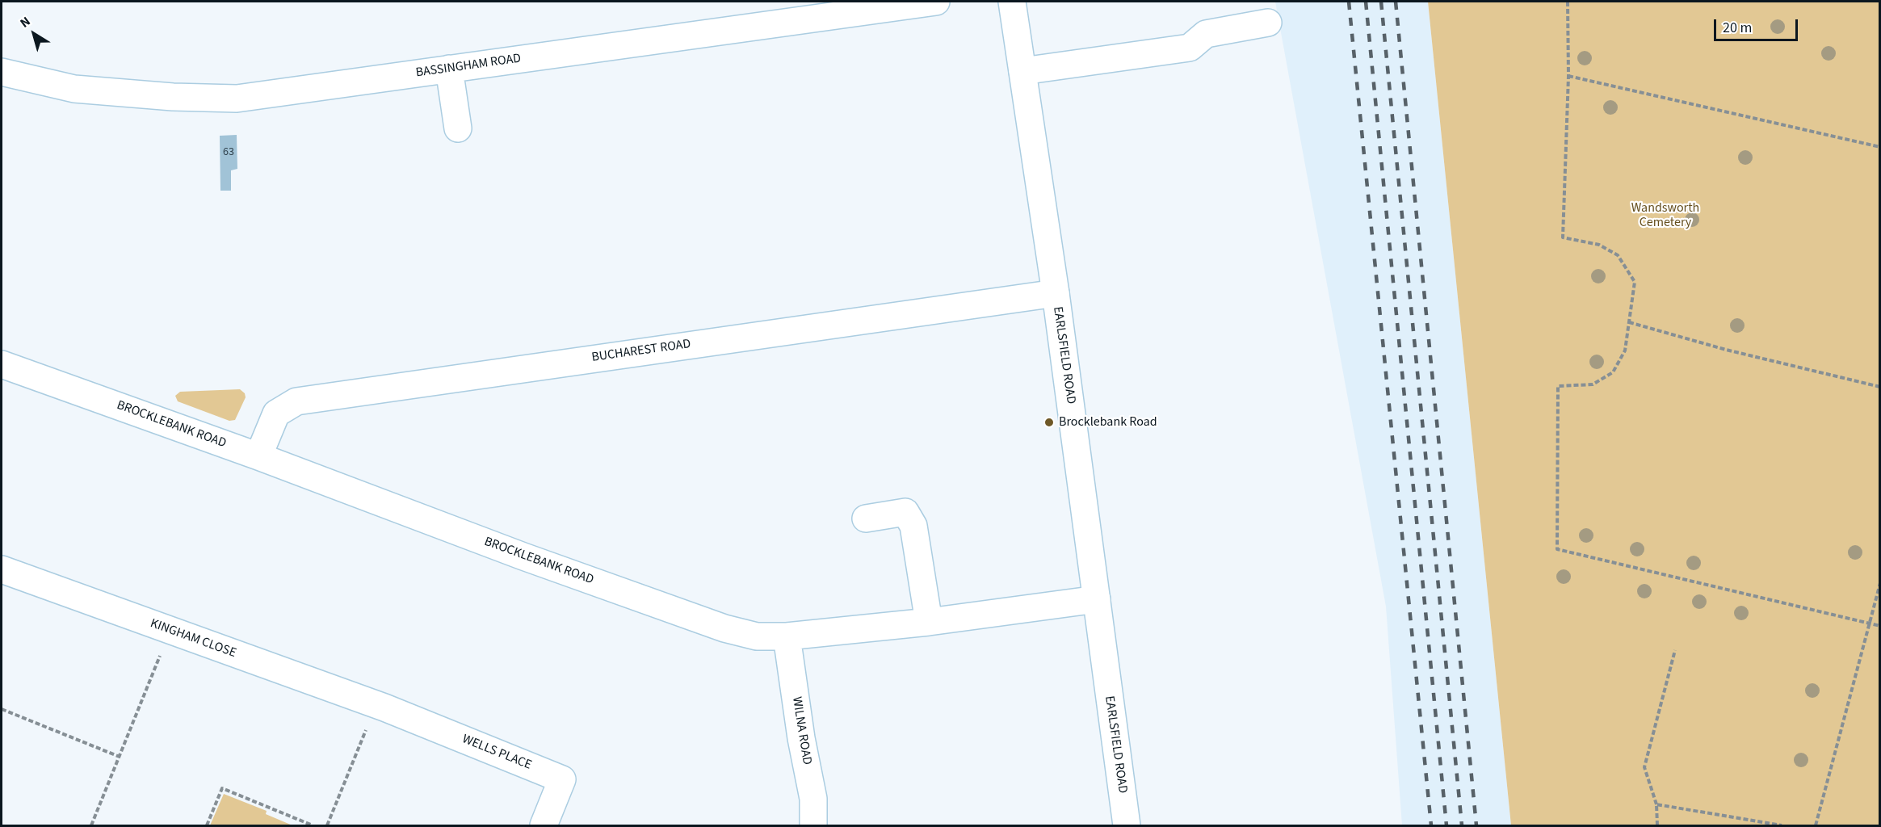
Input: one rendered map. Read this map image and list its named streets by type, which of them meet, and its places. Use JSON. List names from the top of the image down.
{
  "streets": {
    "street": [
      "BASSINGHAM ROAD",
      "BUCHAREST ROAD",
      "EARLSFIELD ROAD",
      "BROCKLEBANK ROAD",
      "KINGHAM CLOSE",
      "WILNA ROAD",
      "WELLS PLACE"
    ]
  },
  "crossings": [
    ["BUCHAREST ROAD", "EARLSFIELD ROAD"],
    ["BUCHAREST ROAD", "BROCKLEBANK ROAD"],
    ["EARLSFIELD ROAD", "BROCKLEBANK ROAD"],
    ["BROCKLEBANK ROAD", "WILNA ROAD"],
    ["KINGHAM CLOSE", "WELLS PLACE"]
  ],
  "parks": ["Wandsworth Cemetery"],
  "places": ["Brocklebank Road"],
  "house_numbers": ["63"],
  "scale_bar": "20 m",
  "north": "top left"
}
